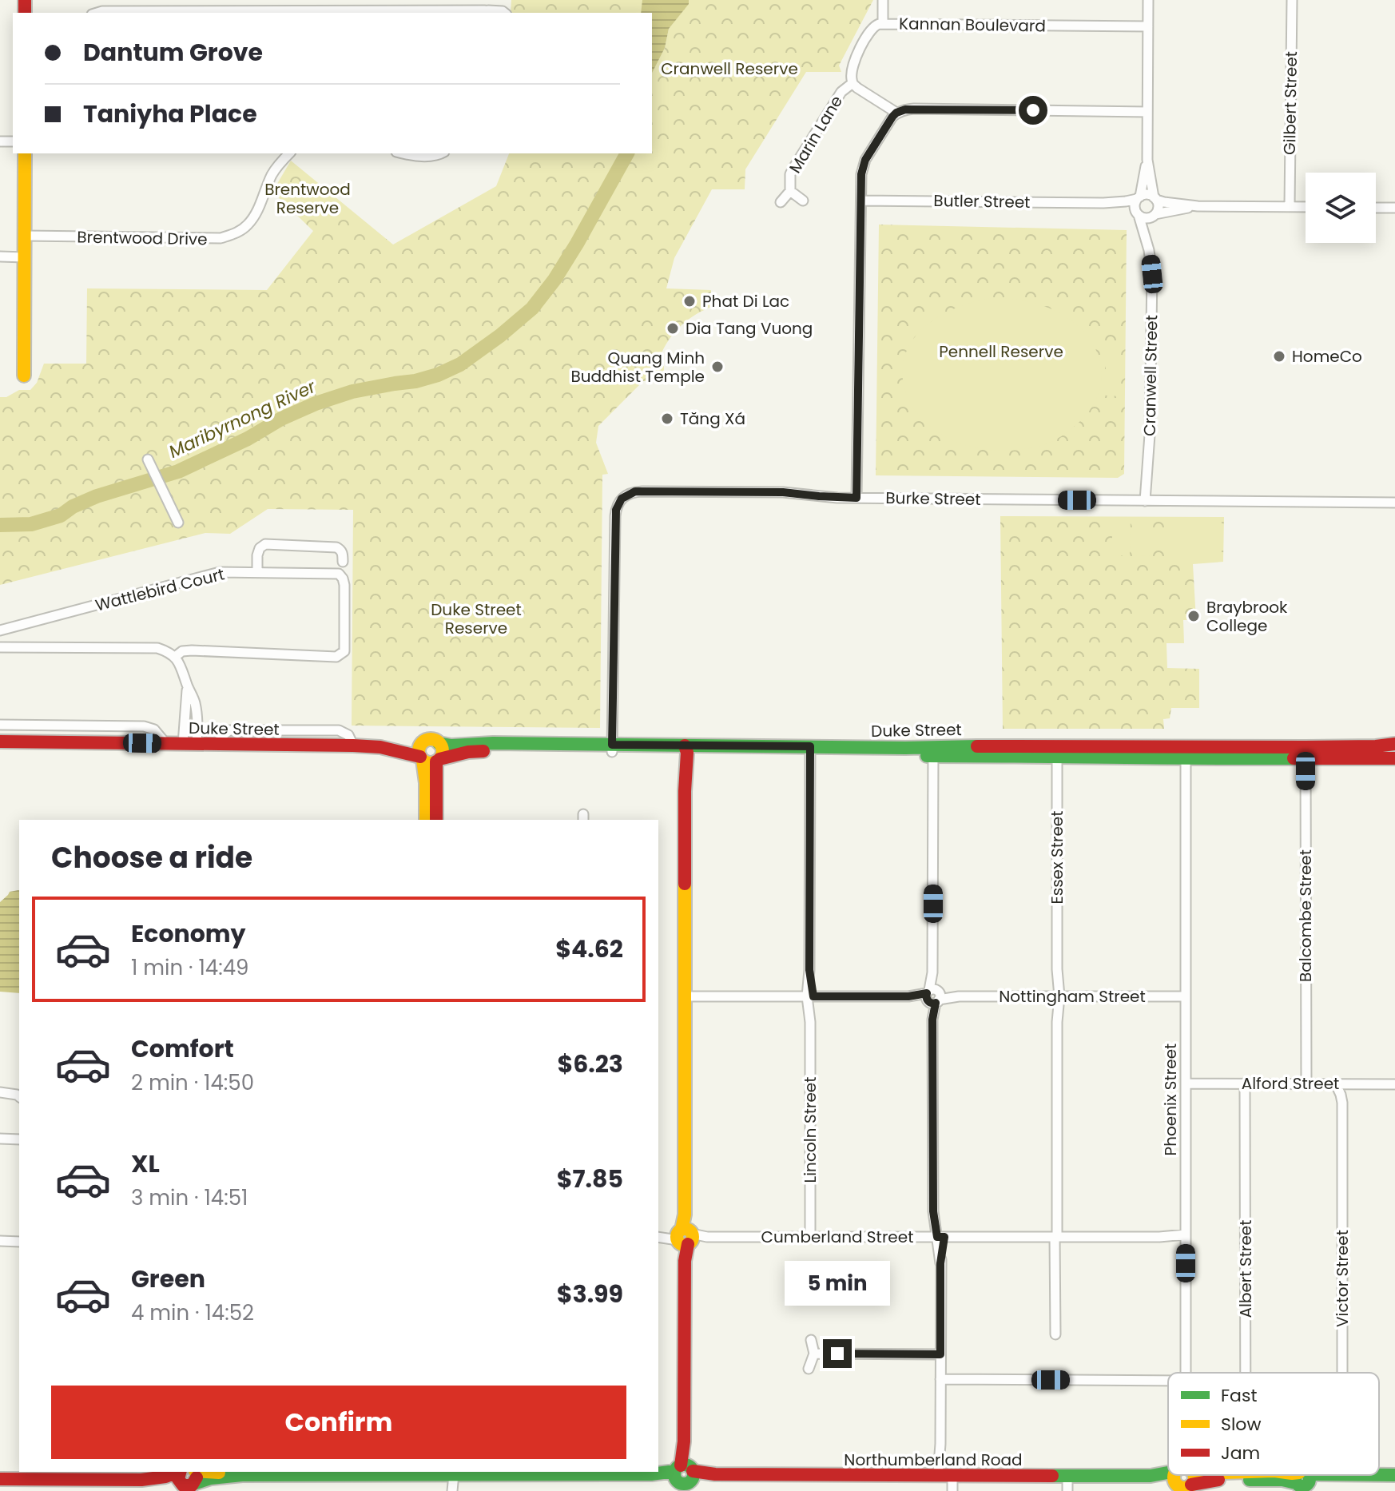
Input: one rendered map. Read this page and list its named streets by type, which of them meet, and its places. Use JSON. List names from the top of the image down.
{
  "streets": {
    "street": [
      "Kannan Boulevard",
      "Gilbert Street",
      "Marin Lane",
      "Butler Street",
      "Brentwood Drive",
      "Cranwell Street",
      "Burke Street",
      "Wattlebird Court",
      "Duke Street",
      "Essex Street",
      "Balcombe Street",
      "Nottingham Street",
      "Alford Street",
      "Phoenix Street",
      "Lincoln Street",
      "Cumberland Street",
      "Albert Street",
      "Victor Street",
      "Northumberland Road"
    ]
  },
  "crossings": [
    ["Kannan Boulevard", "Marin Lane"],
    ["Butler Street", "Cranwell Street"],
    ["Cranwell Street", "Burke Street"],
    ["Burke Street", "Duke Street"],
    ["Duke Street", "Essex Street"],
    ["Duke Street", "Balcombe Street"],
    ["Duke Street", "Phoenix Street"],
    ["Duke Street", "Lincoln Street"],
    ["Essex Street", "Nottingham Street"],
    ["Essex Street", "Cumberland Street"],
    ["Balcombe Street", "Alford Street"],
    ["Nottingham Street", "Phoenix Street"],
    ["Nottingham Street", "Lincoln Street"],
    ["Alford Street", "Phoenix Street"],
    ["Alford Street", "Albert Street"],
    ["Alford Street", "Victor Street"],
    ["Phoenix Street", "Cumberland Street"],
    ["Lincoln Street", "Cumberland Street"]
  ],
  "water": ["Maribyrnong River"],
  "parks": [
    "Cranwell Reserve",
    "Brentwood Reserve",
    "Pennell Reserve",
    "Duke Street Reserve"
  ],
  "places": [
    "Phat Di Lac",
    "Dia Tang Vuong",
    "HomeCo",
    "Quang Minh Buddhist Temple",
    "Tăng Xá",
    "Braybrook College"
  ],
  "legend": ["Fast", "Slow", "Jam"],
  "page": {
    "banner": ["Dantum Grove", "Taniyha Place"],
    "heading": "Choose a ride",
    "list": [
      {
        "name": "Economy",
        "note": "1 min · 14:49",
        "value": "$4.62"
      },
      {
        "name": "Comfort",
        "note": "2 min · 14:50",
        "value": "$6.23"
      },
      {
        "name": "XL",
        "note": "3 min · 14:51",
        "value": "$7.85"
      },
      {
        "name": "Green",
        "note": "4 min · 14:52",
        "value": "$3.99"
      }
    ],
    "bubble": "5 min",
    "buttons": "Confirm"
  }
}
